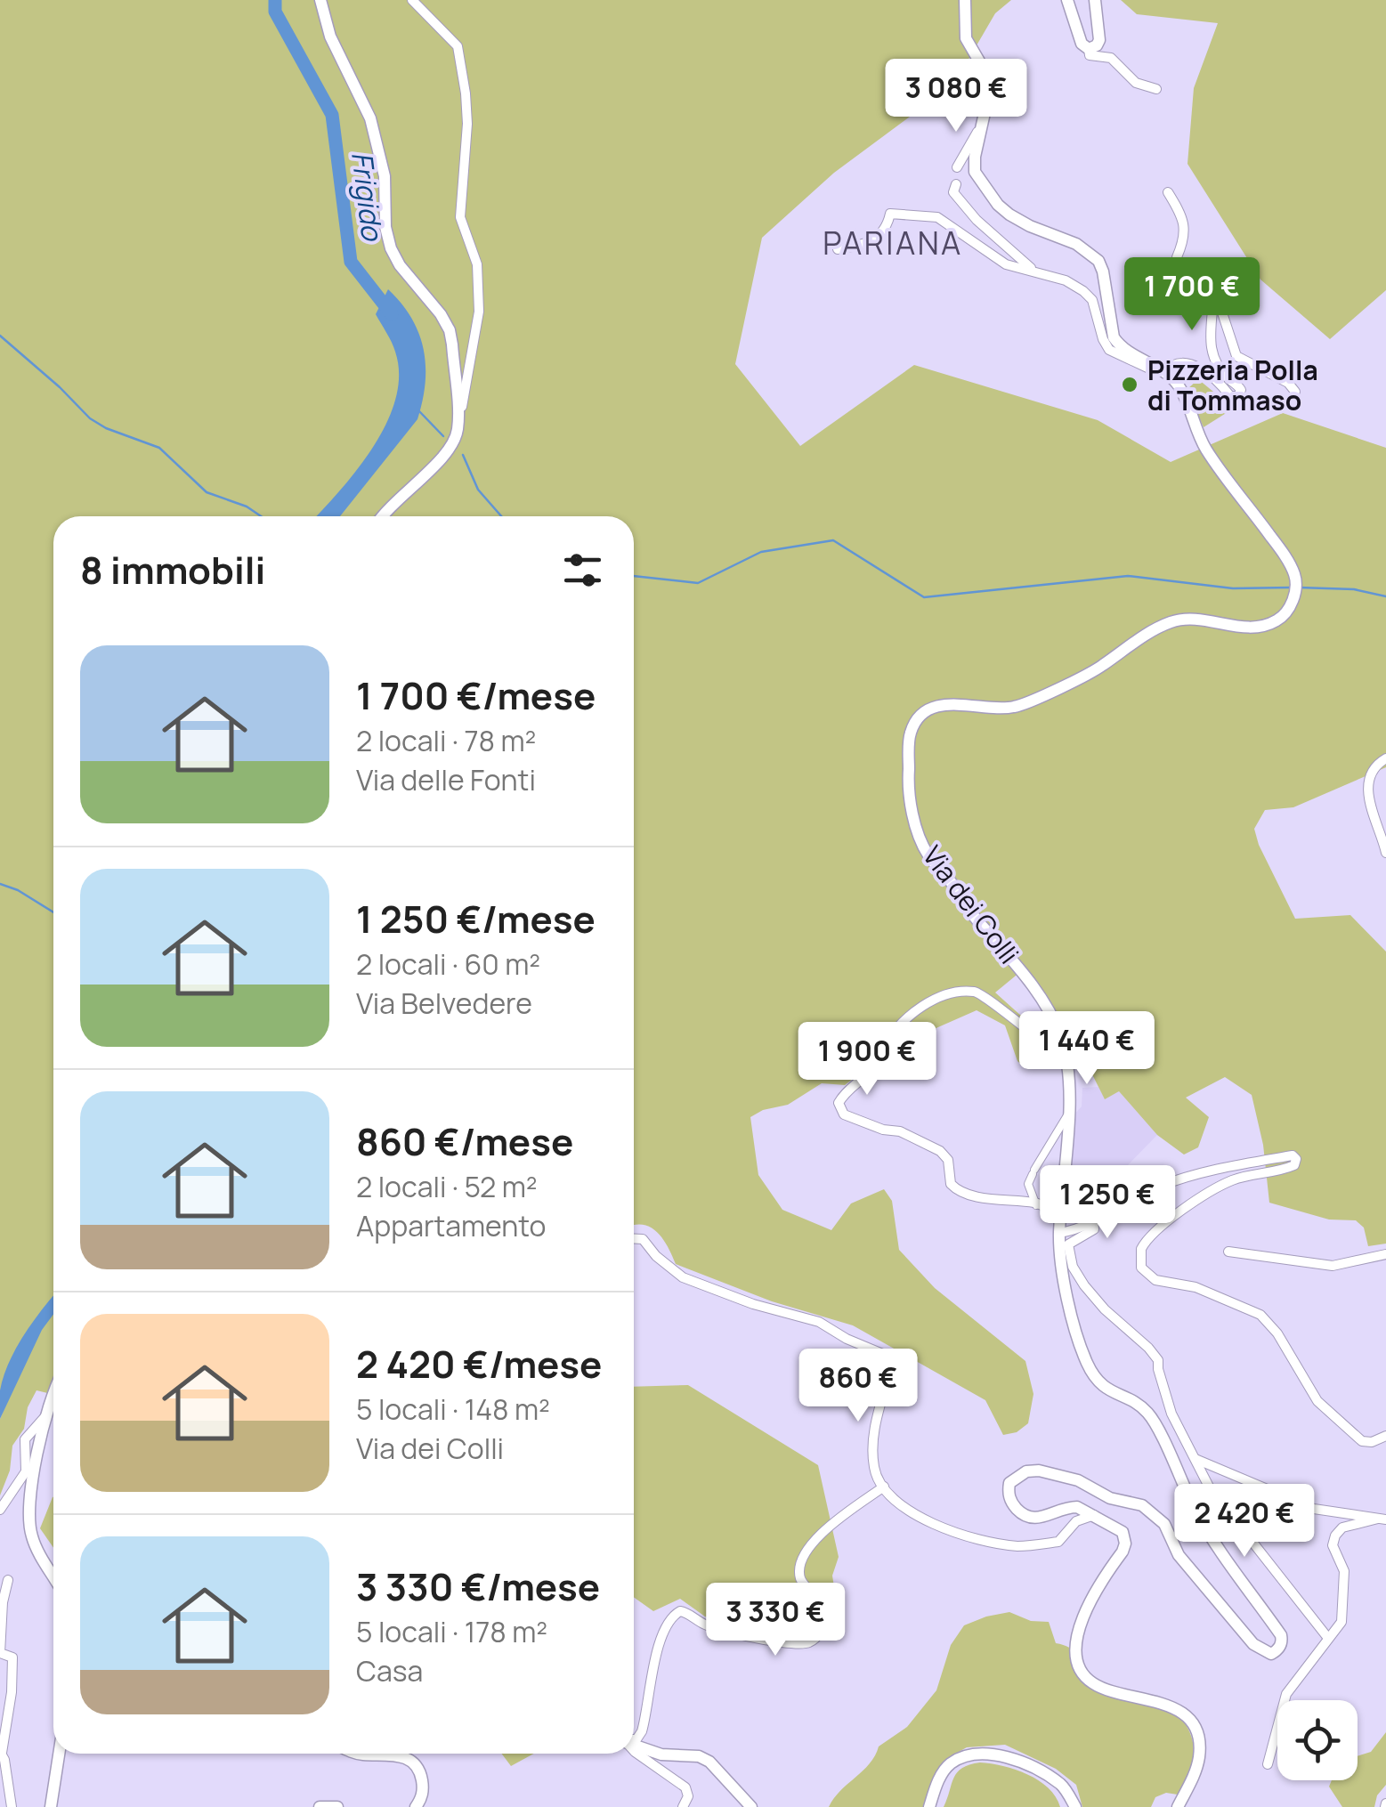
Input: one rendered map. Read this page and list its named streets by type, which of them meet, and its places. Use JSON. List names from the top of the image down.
{
  "streets": {
    "street": ["Via dei Colli"]
  },
  "districts": ["PARIANA"],
  "water": ["Frigido"],
  "places": ["Pizzeria Polla di Tommaso"],
  "page": {
    "price": [
      "3 080 €",
      "1 700 €",
      "1 440 €",
      "1 900 €",
      "1 250 €",
      "860 €",
      "2 420 €",
      "3 330 €"
    ],
    "heading": "8 immobili",
    "list": [
      {
        "name": "1 700 €/mese",
        "note": "2 locali · 78 m² · Via delle Fonti"
      },
      {
        "name": "1 250 €/mese",
        "note": "2 locali · 60 m² · Via Belvedere"
      },
      {
        "name": "860 €/mese",
        "note": "2 locali · 52 m² · Appartamento"
      },
      {
        "name": "2 420 €/mese",
        "note": "5 locali · 148 m² · Via dei Colli"
      },
      {
        "name": "3 330 €/mese",
        "note": "5 locali · 178 m² · Casa"
      }
    ]
  }
}
